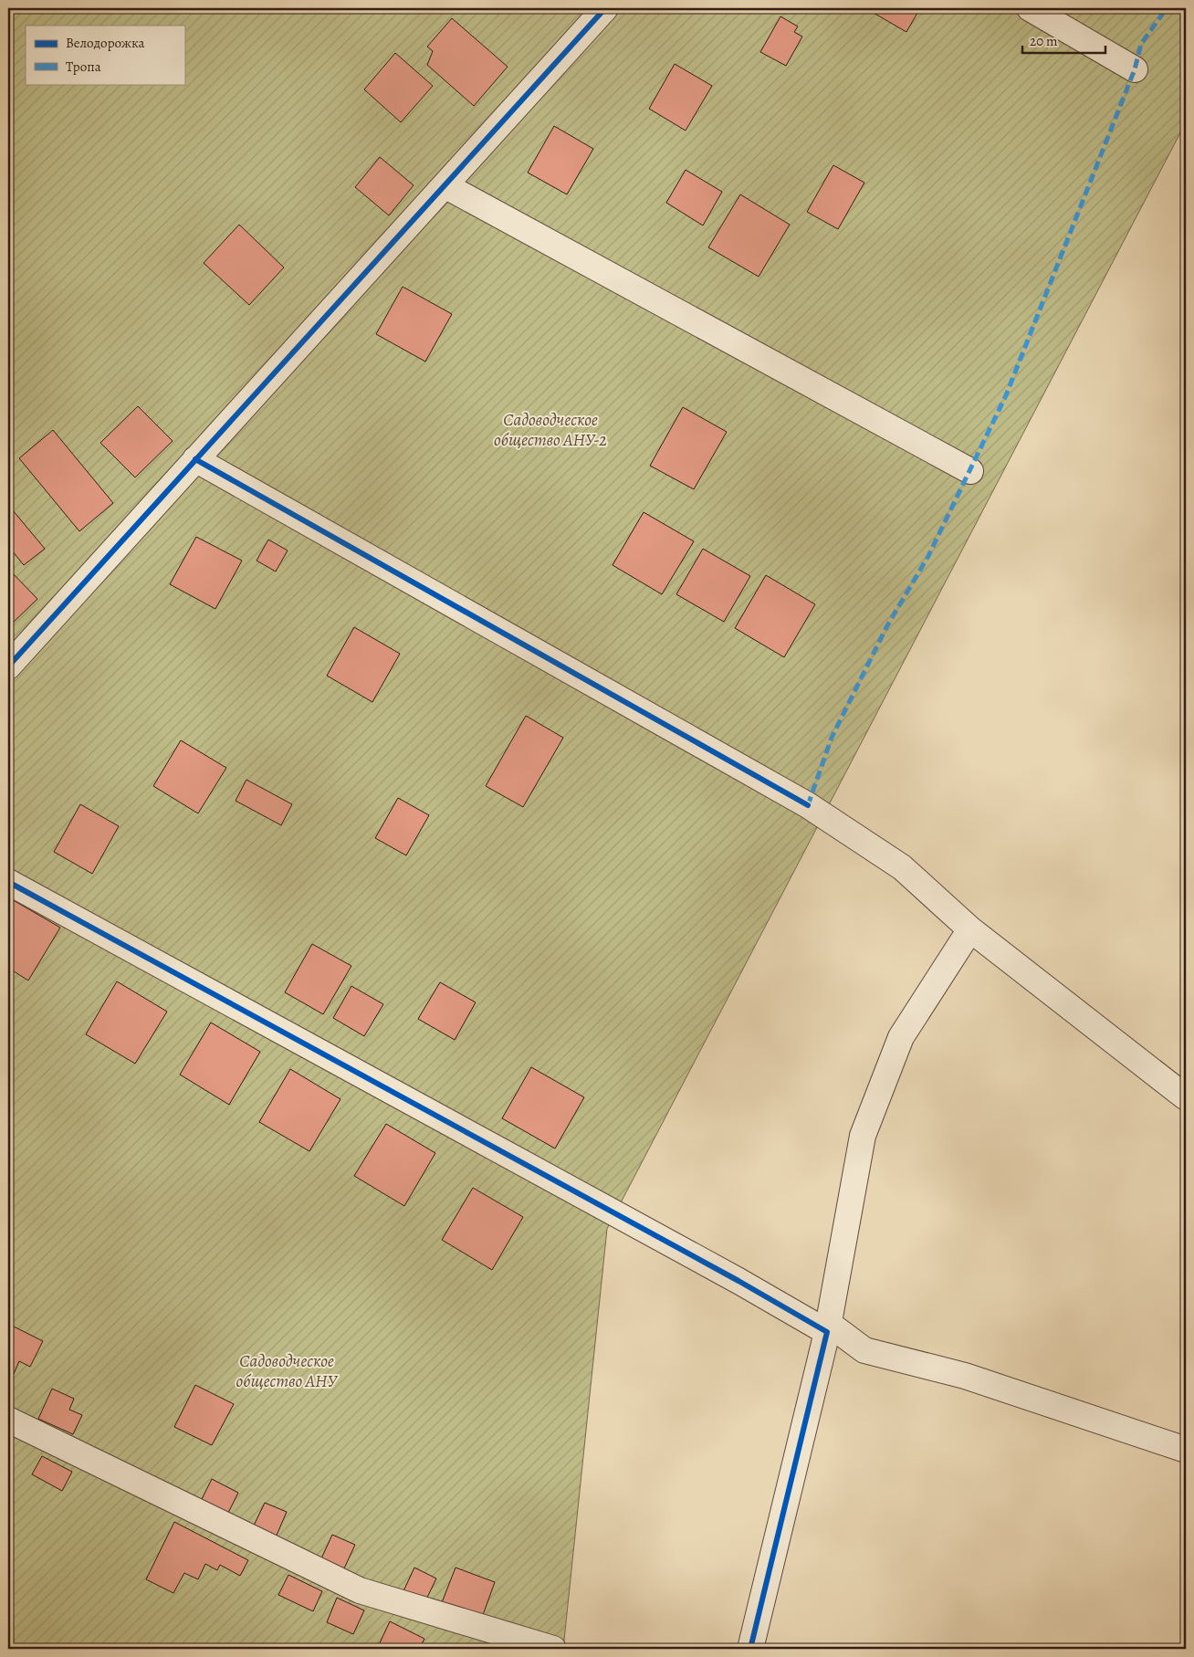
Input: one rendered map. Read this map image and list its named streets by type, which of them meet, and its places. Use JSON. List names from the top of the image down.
{
  "parks": ["Садоводческое общество АНУ-2", "Садоводческое общество АНУ"],
  "legend": ["Велодорожка", "Тропа"],
  "scale_bar": "20 m"
}
